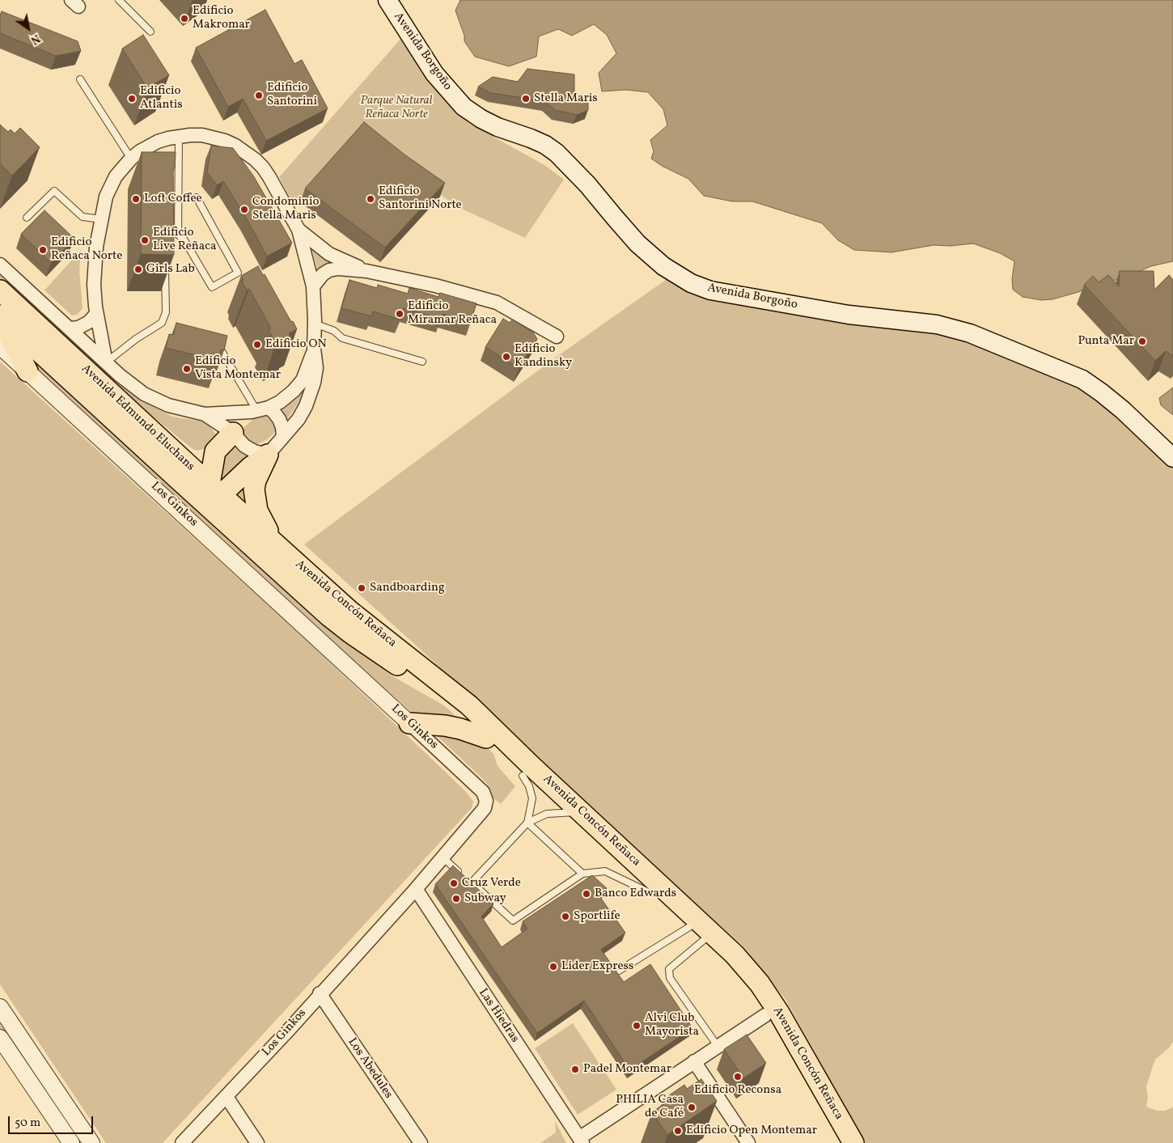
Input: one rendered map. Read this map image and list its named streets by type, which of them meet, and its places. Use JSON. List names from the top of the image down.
{
  "streets": {
    "main road": ["Avenida Borgoño", "Avenida Edmundo Eluchans", "Avenida Concón Reñaca"],
    "street": ["Los Ginkos", "Las Hiedras", "Los Abedules"]
  },
  "crossings": [
    ["Avenida Edmundo Eluchans", "Avenida Concón Reñaca"],
    ["Los Ginkos", "Las Hiedras"],
    ["Los Ginkos", "Los Abedules"]
  ],
  "parks": ["Parque Natural Reñaca Norte"],
  "places": [
    "Edificio Makromar",
    "Edificio Santorini",
    "Edificio Atlantis",
    "Stella Maris",
    "Loft Coffee",
    "Edificio Santorini Norte",
    "Condominio Stella Maris",
    "Edificio Live Reñaca",
    "Edificio Reñaca Norte",
    "Girls Lab",
    "Edificio Miramar Reñaca",
    "Punta Mar",
    "Edificio ON",
    "Edificio Kandinsky",
    "Edificio Vista Montemar",
    "Sandboarding",
    "Cruz Verde",
    "Banco Edwards",
    "Subway",
    "Sportlife",
    "Lider Express",
    "Alvi Club Mayorista",
    "Padel Montemar",
    "Edificio Reconsa",
    "PHILIA Casa de Café",
    "Edificio Open Montemar"
  ],
  "scale_bar": "50 m",
  "north": "bottom right"
}
